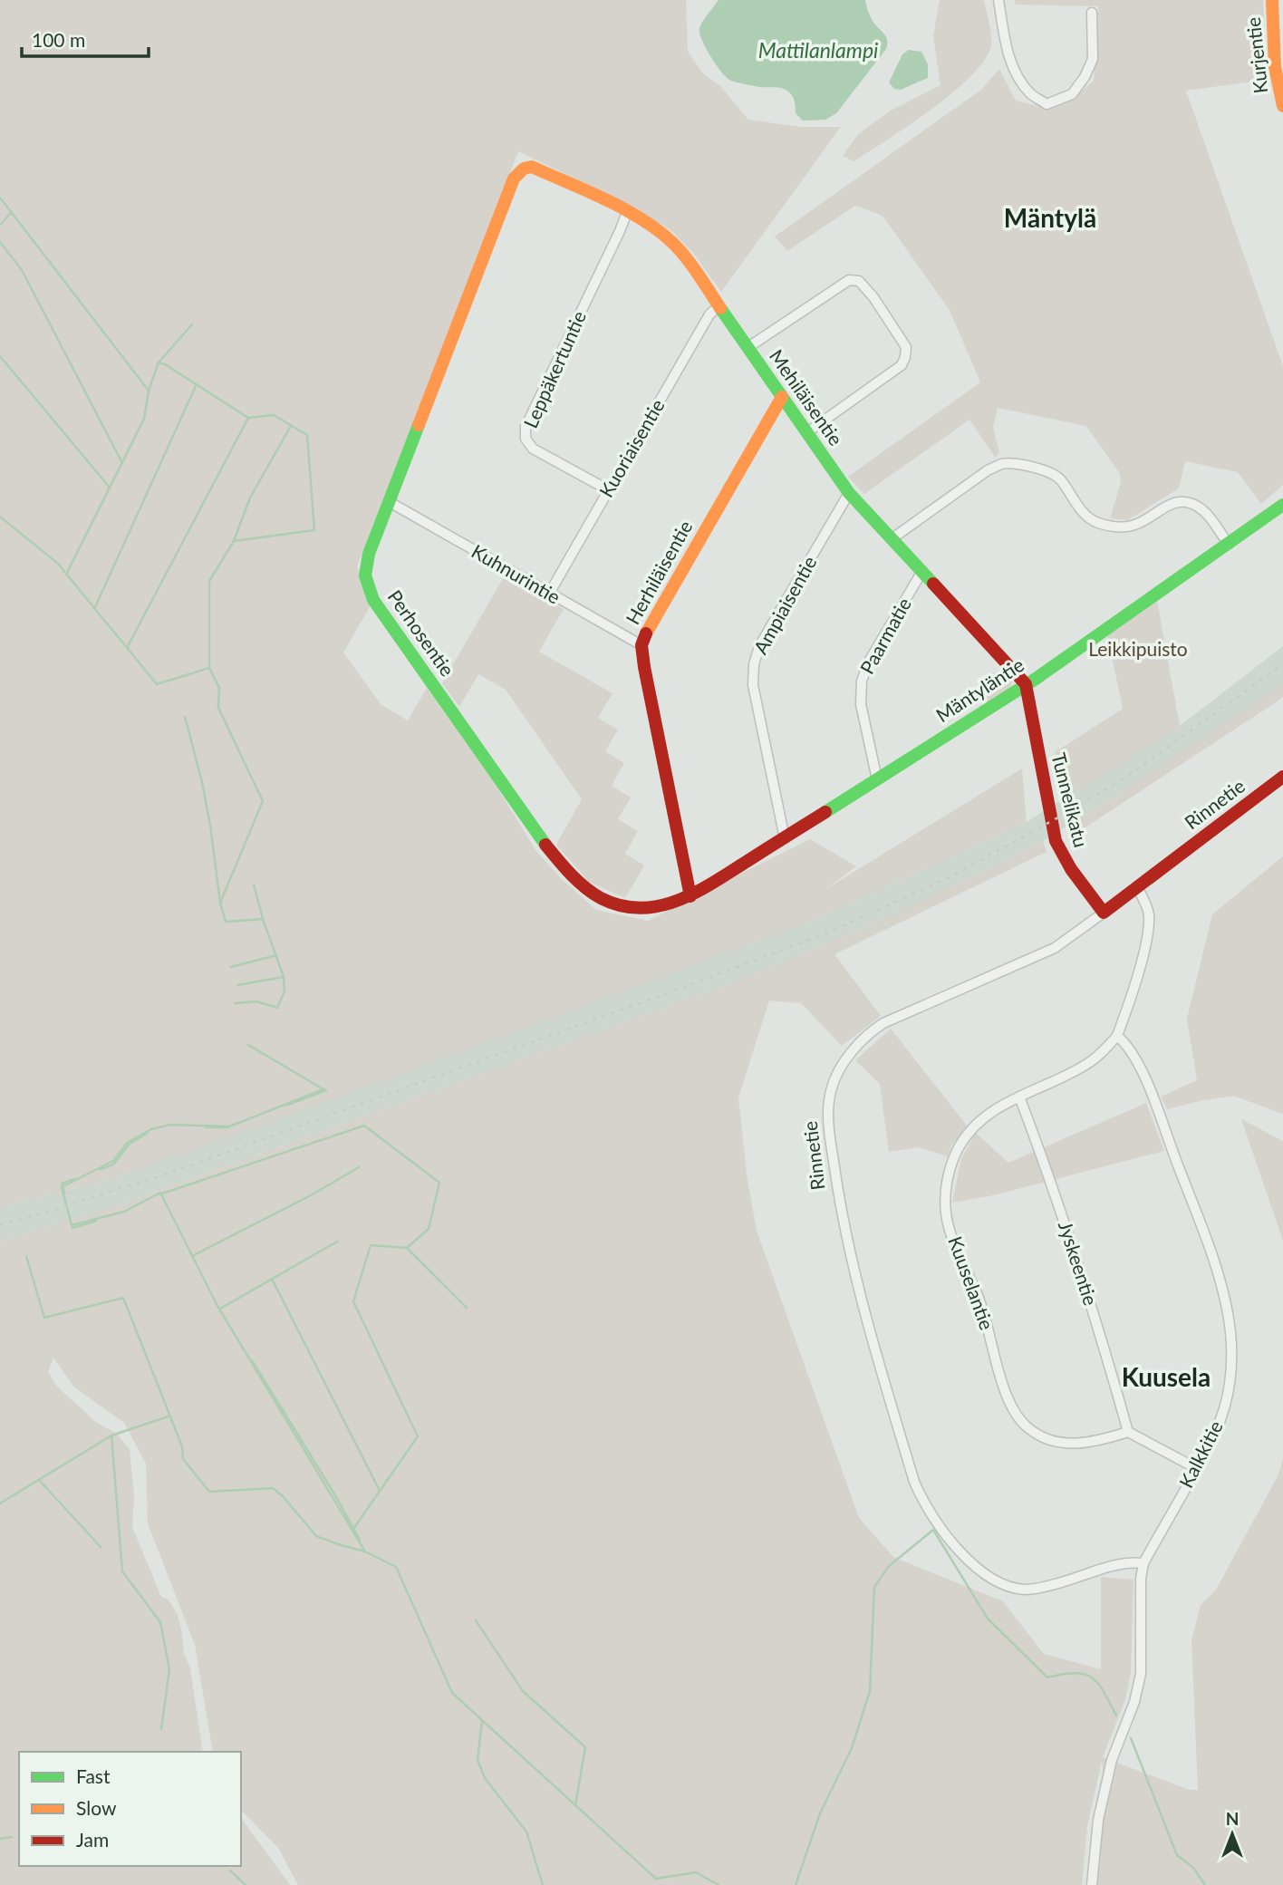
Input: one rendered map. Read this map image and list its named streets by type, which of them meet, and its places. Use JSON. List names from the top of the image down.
{
  "streets": {
    "street": [
      "Kurjentie",
      "Leppäkertuntie",
      "Mehiläisentie",
      "Kuoriaisentie",
      "Herhiläisentie",
      "Kuhnurintie",
      "Ampiaisentie",
      "Perhosentie",
      "Paarmatie",
      "Mäntyläntie",
      "Tunnelikatu",
      "Rinnetie",
      "Jyskeentie",
      "Kuuselantie",
      "Kalkkitie"
    ]
  },
  "crossings": [
    ["Leppäkertuntie", "Mehiläisentie"],
    ["Leppäkertuntie", "Kuoriaisentie"],
    ["Mehiläisentie", "Kuoriaisentie"],
    ["Mehiläisentie", "Herhiläisentie"],
    ["Mehiläisentie", "Ampiaisentie"],
    ["Mehiläisentie", "Perhosentie"],
    ["Mehiläisentie", "Paarmatie"],
    ["Mehiläisentie", "Mäntyläntie"],
    ["Mehiläisentie", "Tunnelikatu"],
    ["Kuoriaisentie", "Kuhnurintie"],
    ["Herhiläisentie", "Kuhnurintie"],
    ["Herhiläisentie", "Perhosentie"],
    ["Herhiläisentie", "Mäntyläntie"],
    ["Kuhnurintie", "Perhosentie"],
    ["Ampiaisentie", "Mäntyläntie"],
    ["Perhosentie", "Mäntyläntie"],
    ["Paarmatie", "Mäntyläntie"],
    ["Mäntyläntie", "Tunnelikatu"],
    ["Tunnelikatu", "Rinnetie"],
    ["Rinnetie", "Kalkkitie"],
    ["Jyskeentie", "Kuuselantie"],
    ["Kuuselantie", "Kalkkitie"]
  ],
  "districts": ["Mäntylä", "Kuusela"],
  "water": ["Mattilanlampi"],
  "parks": ["Leikkipuisto"],
  "legend": ["Fast", "Slow", "Jam"],
  "scale_bar": "100 m",
  "north": "top"
}
